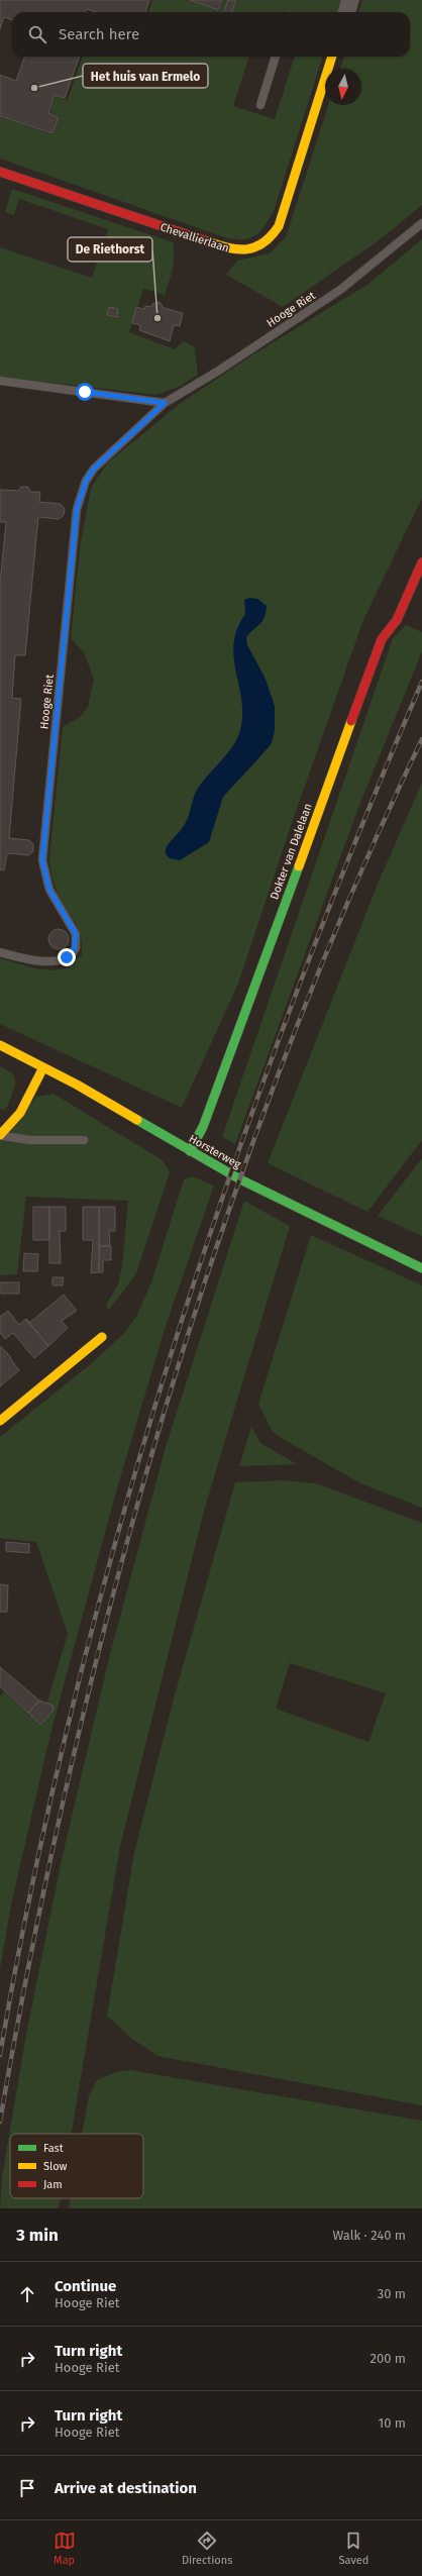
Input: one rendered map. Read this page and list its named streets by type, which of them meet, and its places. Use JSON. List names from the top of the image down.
{
  "streets": {
    "street": ["Chevallierlaan", "Dokter van Dalelaan", "Horsterweg"],
    "lane": ["Hooge Riet"]
  },
  "crossings": [
    ["Dokter van Dalelaan", "Horsterweg"]
  ],
  "places": ["Het huis van Ermelo", "De Riethorst"],
  "legend": ["Fast", "Slow", "Jam"],
  "north": "bottom",
  "page": {
    "search": "Search here",
    "heading": ["3 min", "Walk · 240 m"],
    "list": [
      ["Continue", "Hooge Riet", "30 m"],
      ["Turn right", "Hooge Riet", "200 m"],
      ["Turn right", "Hooge Riet", "10 m"],
      "Arrive at destination"
    ],
    "nav": ["Map", "Directions", "Saved"]
  }
}
